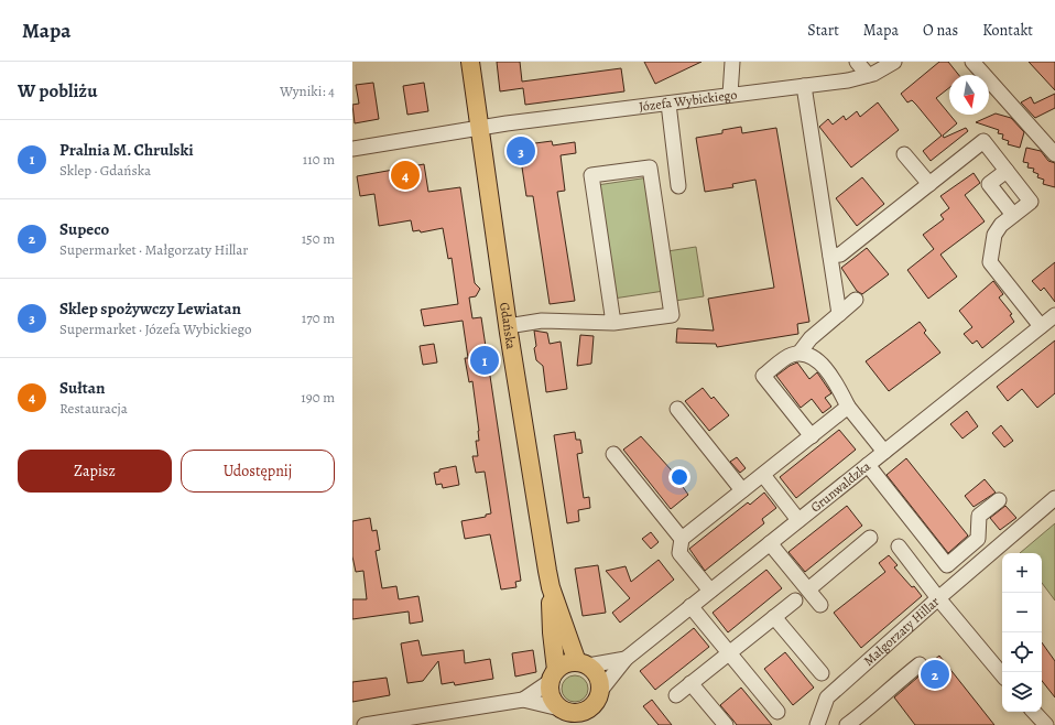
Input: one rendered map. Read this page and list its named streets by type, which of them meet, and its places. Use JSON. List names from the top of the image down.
{
  "streets": {
    "main road": ["Gdańska"],
    "street": ["Józefa Wybickiego", "Grunwaldzka", "Małgorzaty Hillar"]
  },
  "crossings": [
    ["Józefa Wybickiego", "Gdańska"],
    ["Gdańska", "Grunwaldzka"]
  ],
  "north": "bottom",
  "page": {
    "header": "Mapa",
    "nav": [
      "Start",
      "Mapa",
      "O nas",
      "Kontakt"
    ],
    "heading": ["W pobliżu", "Wyniki: 4"],
    "list": [
      {
        "mark": "1",
        "name": "Pralnia M. Chrulski",
        "note": "Sklep · Gdańska",
        "value": "110 m"
      },
      {
        "mark": "2",
        "name": "Supeco",
        "note": "Supermarket · Małgorzaty Hillar",
        "value": "150 m"
      },
      {
        "mark": "3",
        "name": "Sklep spożywczy Lewiatan",
        "note": "Supermarket · Józefa Wybickiego",
        "value": "170 m"
      },
      {
        "mark": "4",
        "name": "Sułtan",
        "note": "Restauracja",
        "value": "190 m"
      }
    ],
    "pins": [
      "3",
      "4",
      "1",
      "2"
    ],
    "buttons": ["Zapisz", "Udostępnij"],
    "map_buttons": ["+", "−"]
  }
}
